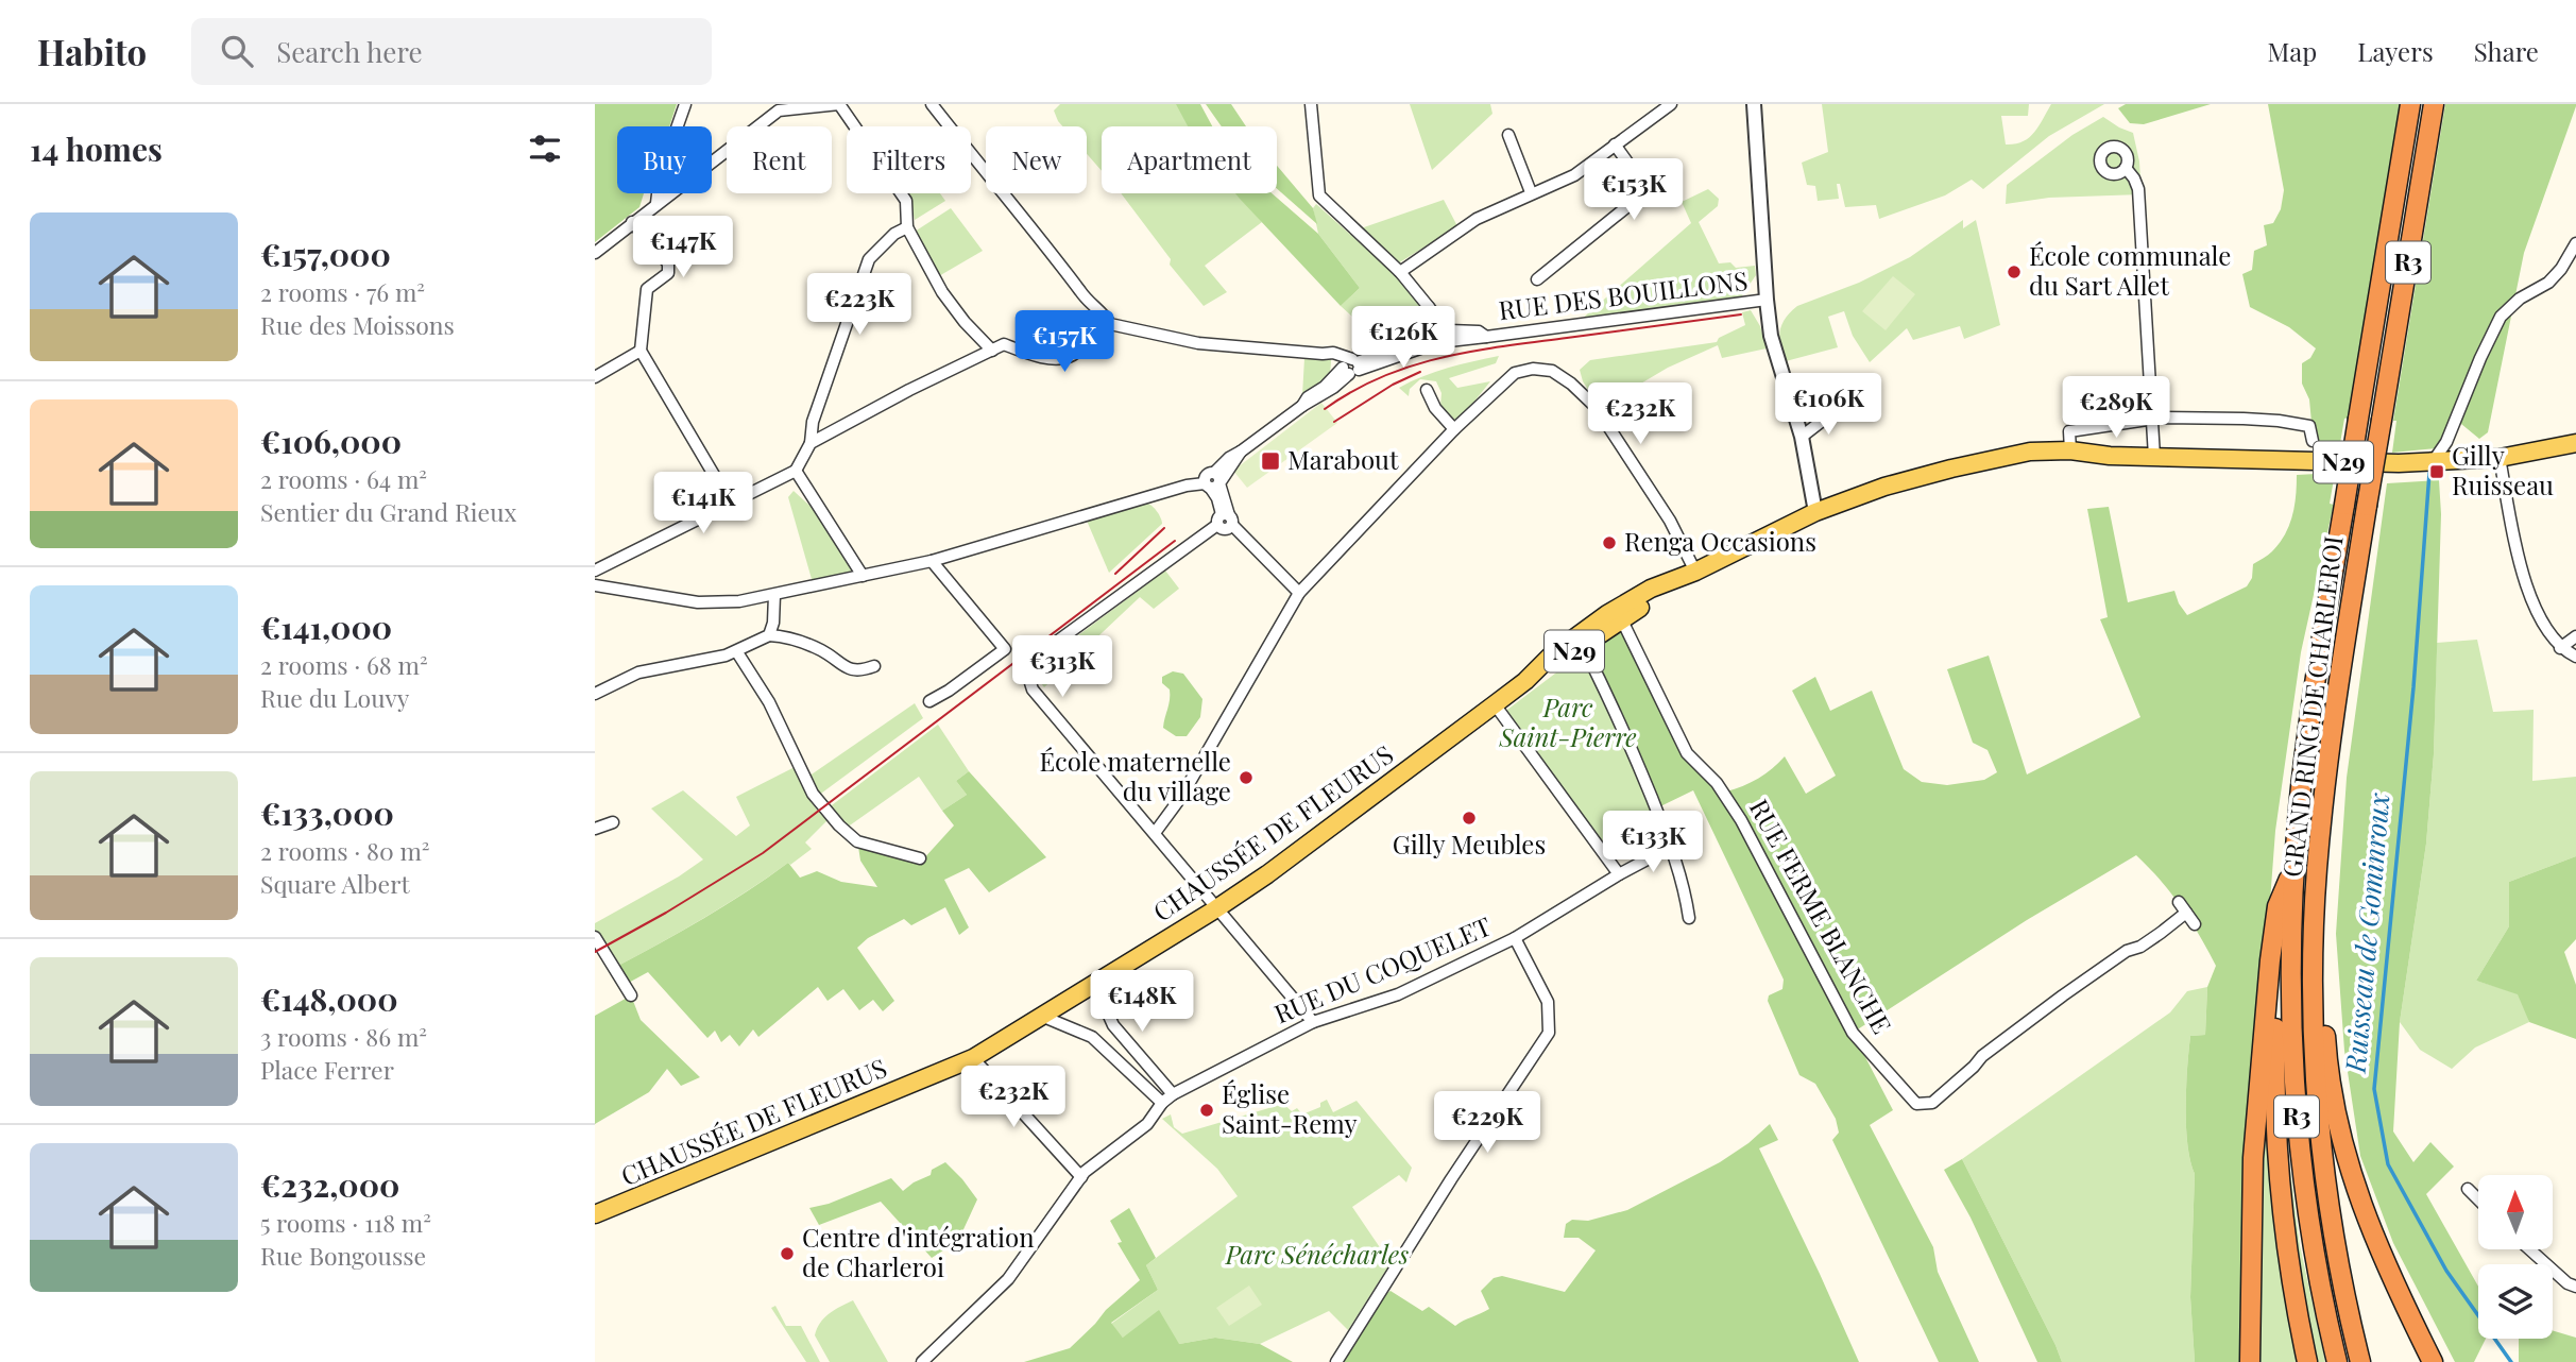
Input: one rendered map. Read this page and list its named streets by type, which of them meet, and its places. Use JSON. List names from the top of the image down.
{
  "streets": {
    "highway": ["R3", "GRAND RING DE CHARLEROI"],
    "main road": ["N29", "CHAUSSÉE DE FLEURUS"],
    "street": ["RUE DES BOUILLONS", "RUE FERME BLANCHE", "RUE DU COQUELET"]
  },
  "crossings": [
    ["CHAUSSÉE DE FLEURUS", "RUE FERME BLANCHE"]
  ],
  "water": ["Ruisseau de Gominroux"],
  "parks": ["Parc Saint-Pierre", "Parc Sénécharles"],
  "places": {
    "other": [
      "École communale du Sart Allet",
      "Renga Occasions",
      "École maternelle du village",
      "Gilly Meubles",
      "Église Saint-Remy",
      "Centre d'intégration de Charleroi"
    ],
    "transit": ["Marabout", "Gilly Ruisseau"]
  },
  "north": "top",
  "page": {
    "header": "Habito",
    "search": "Search here",
    "nav": ["Map", "Layers", "Share"],
    "heading": "14 homes",
    "chip": [
      "Buy",
      "Rent",
      "Filters",
      "New",
      "Apartment"
    ],
    "price": [
      "€153K",
      "€147K",
      "€223K",
      "€126K",
      "€157K",
      "€106K",
      "€289K",
      "€232K",
      "€141K",
      "€313K",
      "€133K",
      "€148K",
      "€232K",
      "€229K"
    ],
    "list": [
      {
        "name": "€157,000",
        "note": "2 rooms · 76 m² · Rue des Moissons"
      },
      {
        "name": "€106,000",
        "note": "2 rooms · 64 m² · Sentier du Grand Rieux"
      },
      {
        "name": "€141,000",
        "note": "2 rooms · 68 m² · Rue du Louvy"
      },
      {
        "name": "€133,000",
        "note": "2 rooms · 80 m² · Square Albert"
      },
      {
        "name": "€148,000",
        "note": "3 rooms · 86 m² · Place Ferrer"
      },
      {
        "name": "€232,000",
        "note": "5 rooms · 118 m² · Rue Bongousse"
      }
    ]
  }
}
